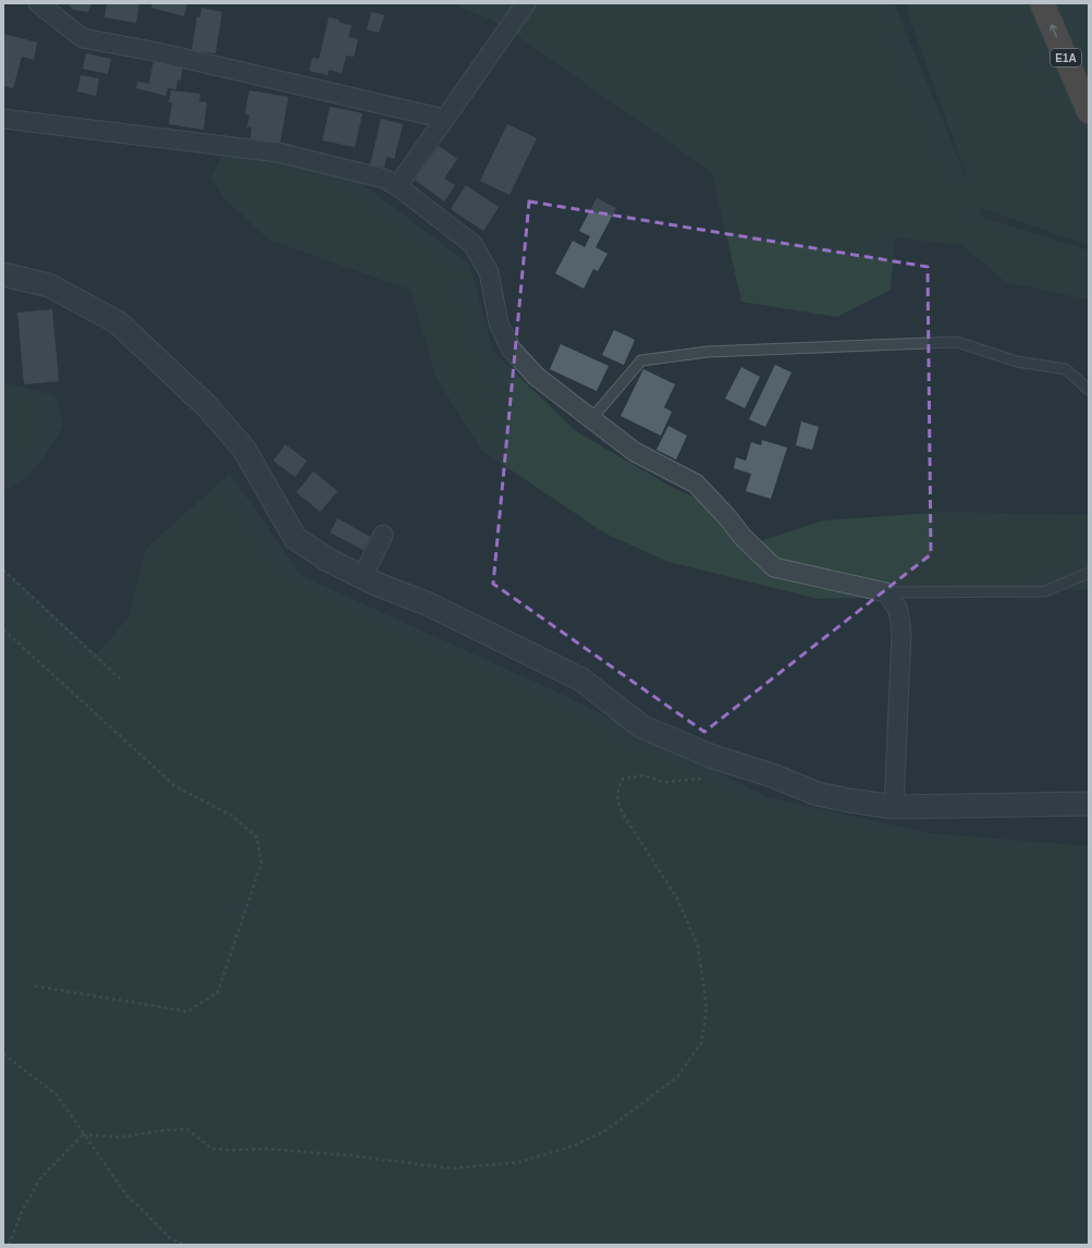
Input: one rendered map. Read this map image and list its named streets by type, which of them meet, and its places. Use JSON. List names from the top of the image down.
{
  "streets": {
    "highway": ["E1A"]
  }
}
